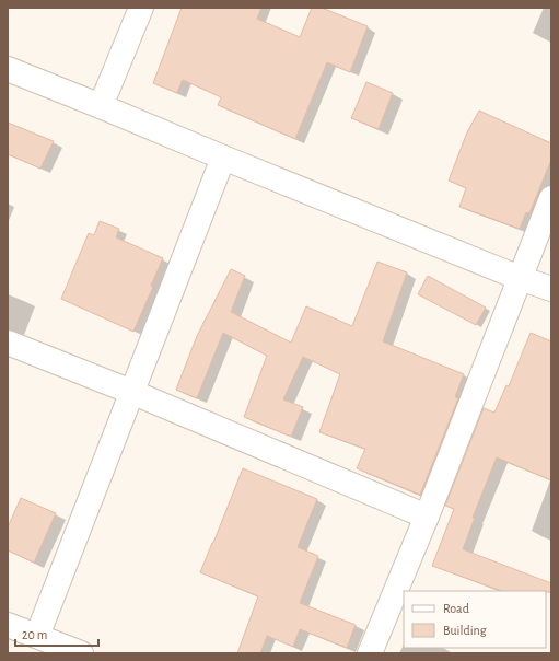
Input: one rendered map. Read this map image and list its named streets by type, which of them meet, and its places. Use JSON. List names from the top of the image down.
{
  "legend": ["Road", "Building"],
  "scale_bar": "20 m"
}
